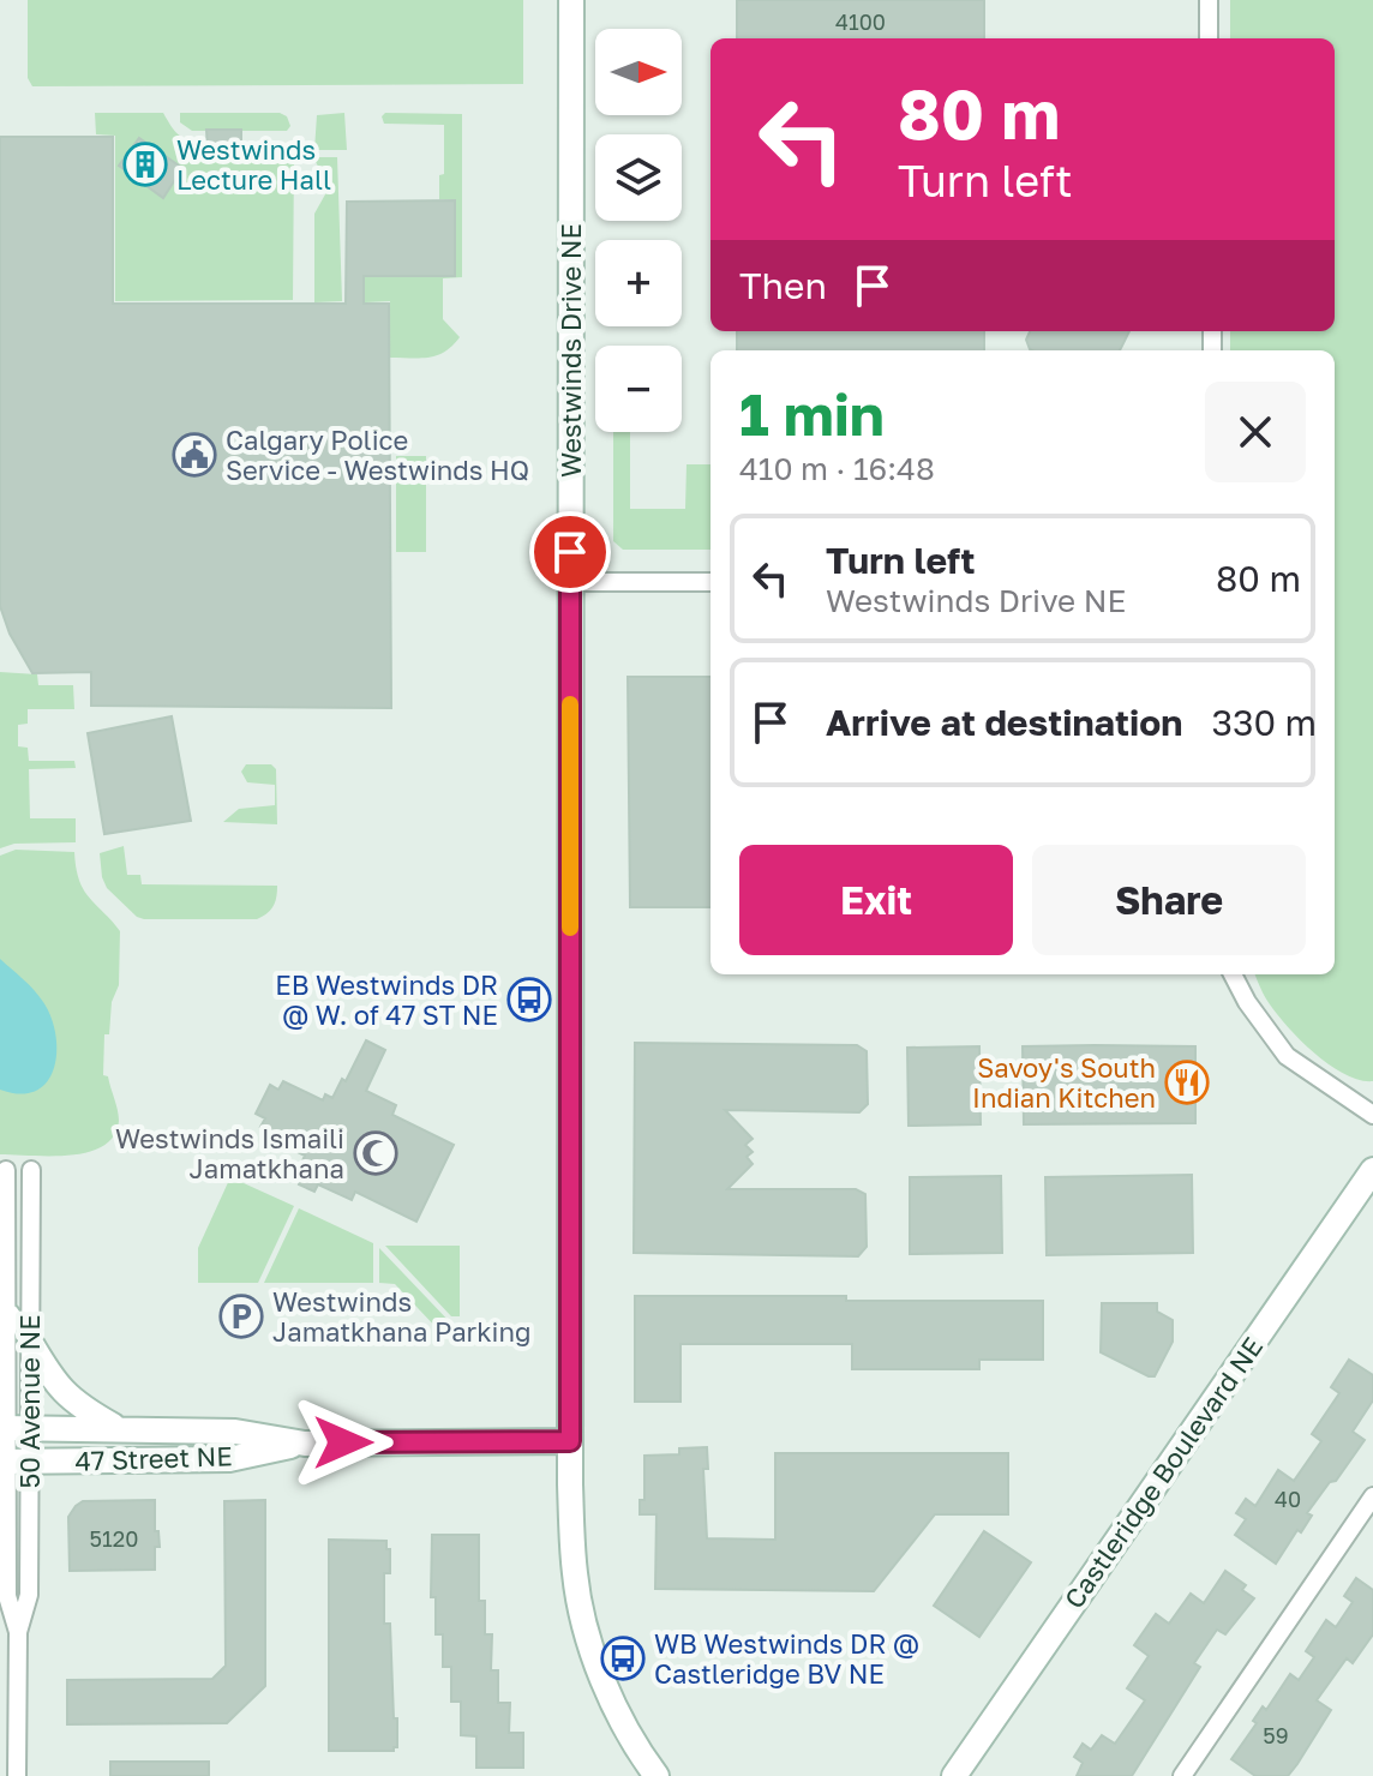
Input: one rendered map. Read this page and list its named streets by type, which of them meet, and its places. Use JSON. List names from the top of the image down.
{
  "streets": {
    "street": [
      "Westwinds Drive NE",
      "50 Avenue NE",
      "47 Street NE",
      "Castleridge Boulevard NE"
    ]
  },
  "crossings": [
    ["Westwinds Drive NE", "47 Street NE"],
    ["50 Avenue NE", "47 Street NE"]
  ],
  "places": {
    "building": ["Westwinds Lecture Hall"],
    "public building": ["Calgary Police Service - Westwinds HQ"],
    "bus stop": ["EB Westwinds DR @ W. of 47 ST NE", "WB Westwinds DR @ Castleridge BV NE"],
    "restaurant": ["Savoy's South Indian Kitchen"],
    "mosque": ["Westwinds Ismaili Jamatkhana"],
    "parking": ["Westwinds Jamatkhana Parking"]
  },
  "house_numbers": [
    "4100",
    "40",
    "5120",
    "59"
  ],
  "north": "right",
  "page": {
    "map_buttons": ["+", "−"],
    "turn": ["80 m", "Turn left"],
    "then": "Then",
    "heading": ["1 min", "410 m · 16:48"],
    "list": [
      {
        "name": "Turn left",
        "note": "Westwinds Drive NE",
        "value": "80 m"
      },
      {
        "name": "Arrive at destination",
        "value": "330 m"
      }
    ],
    "buttons": ["Exit", "Share"]
  }
}
